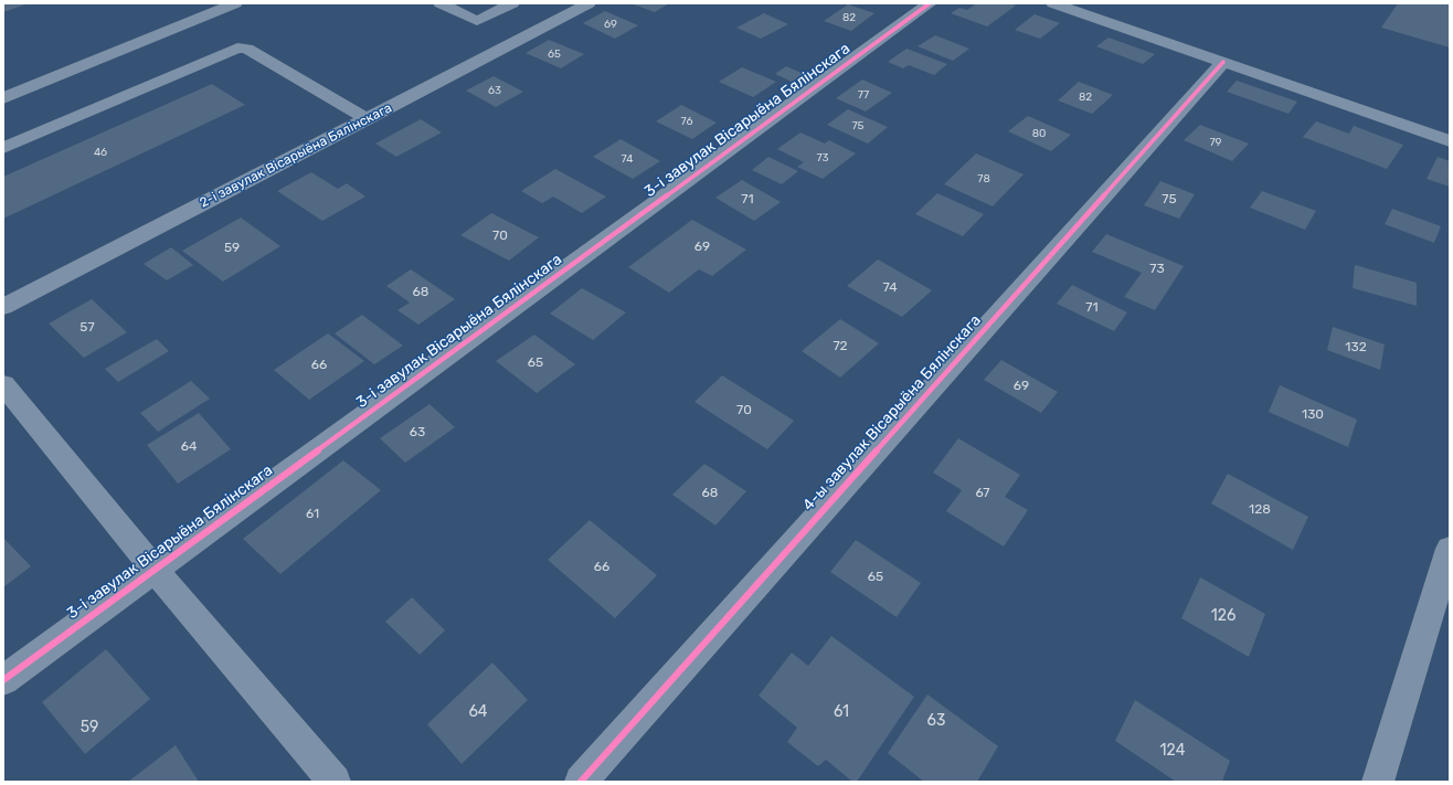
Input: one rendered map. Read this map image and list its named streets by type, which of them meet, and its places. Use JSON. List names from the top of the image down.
{
  "streets": {
    "street": ["3-і завулак Вісарыёна Бялінскага", "2-і завулак Вісарыёна Бялінскага", "4-ы завулак Вісарыёна Бялінскага"]
  },
  "house_numbers": [
    "82",
    "69",
    "65",
    "63",
    "77",
    "82",
    "76",
    "75",
    "80",
    "79",
    "46",
    "73",
    "74",
    "78",
    "71",
    "75",
    "70",
    "69",
    "59",
    "73",
    "74",
    "68",
    "71",
    "57",
    "72",
    "132",
    "65",
    "66",
    "69",
    "70",
    "130",
    "63",
    "64",
    "68",
    "67",
    "128",
    "61",
    "66",
    "65",
    "126",
    "64",
    "61",
    "63",
    "59",
    "124"
  ]
}
